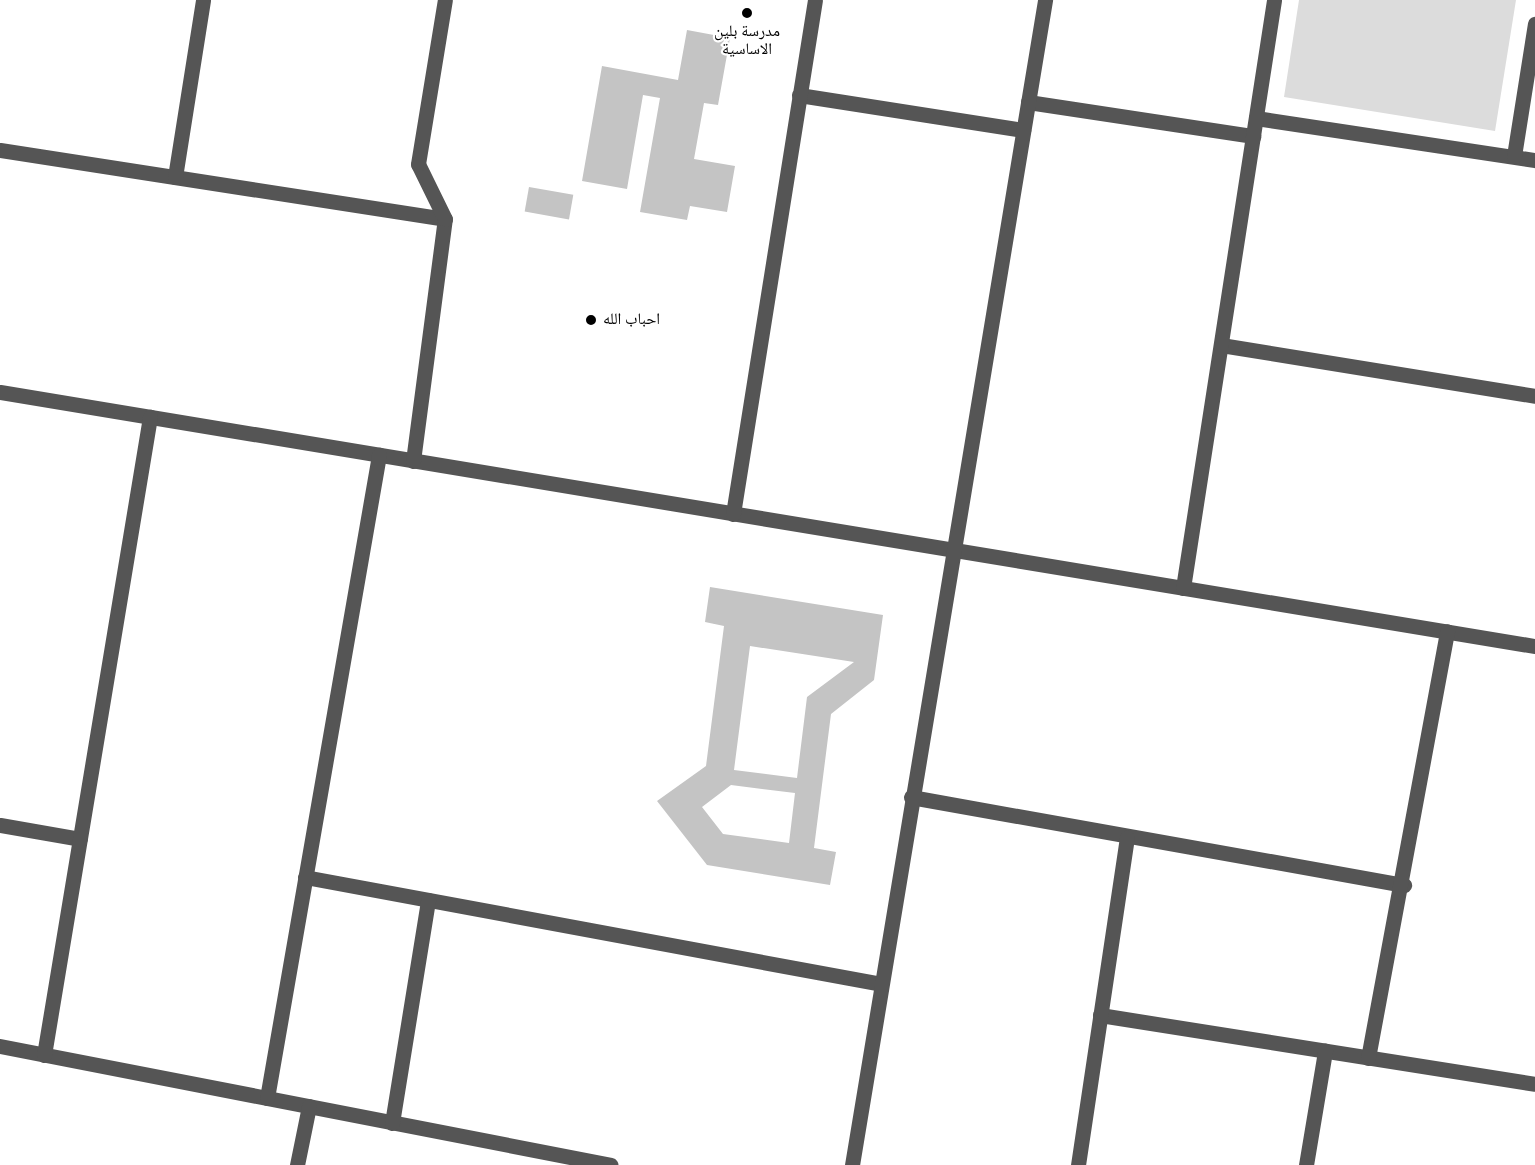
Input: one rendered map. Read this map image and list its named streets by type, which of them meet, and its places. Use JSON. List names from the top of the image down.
{
  "places": ["مدرسة بلين الاساسية", "احباب الله"]
}
